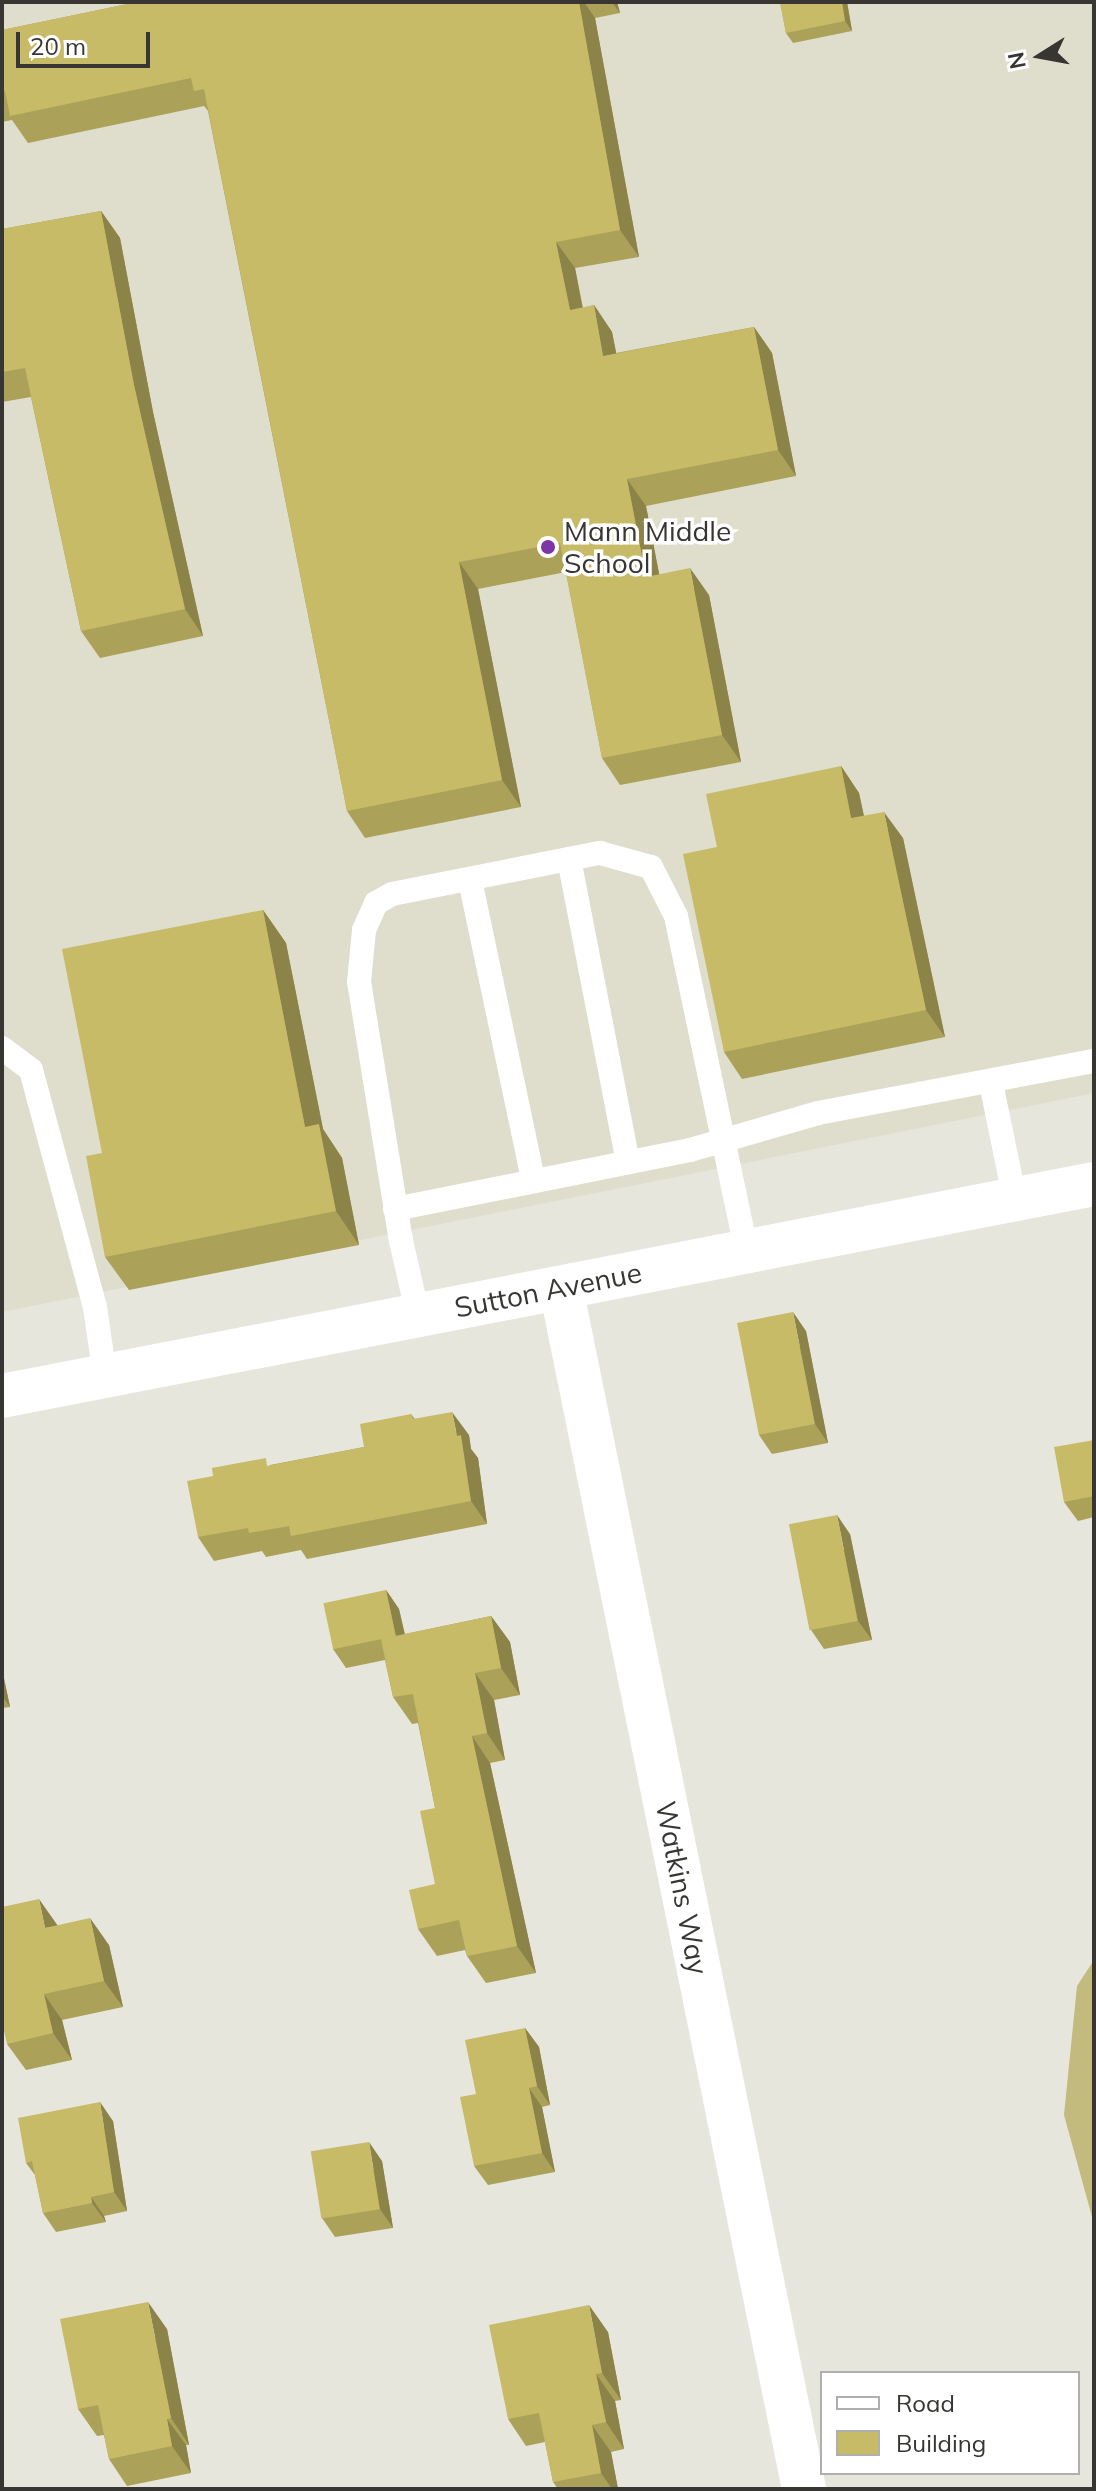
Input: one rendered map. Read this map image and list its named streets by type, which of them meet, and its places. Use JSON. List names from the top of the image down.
{
  "streets": {
    "street": ["Sutton Avenue", "Watkins Way"]
  },
  "crossings": [
    ["Sutton Avenue", "Watkins Way"]
  ],
  "places": ["Mann Middle School"],
  "legend": ["Road", "Building"],
  "scale_bar": "20 m",
  "north": "left"
}
